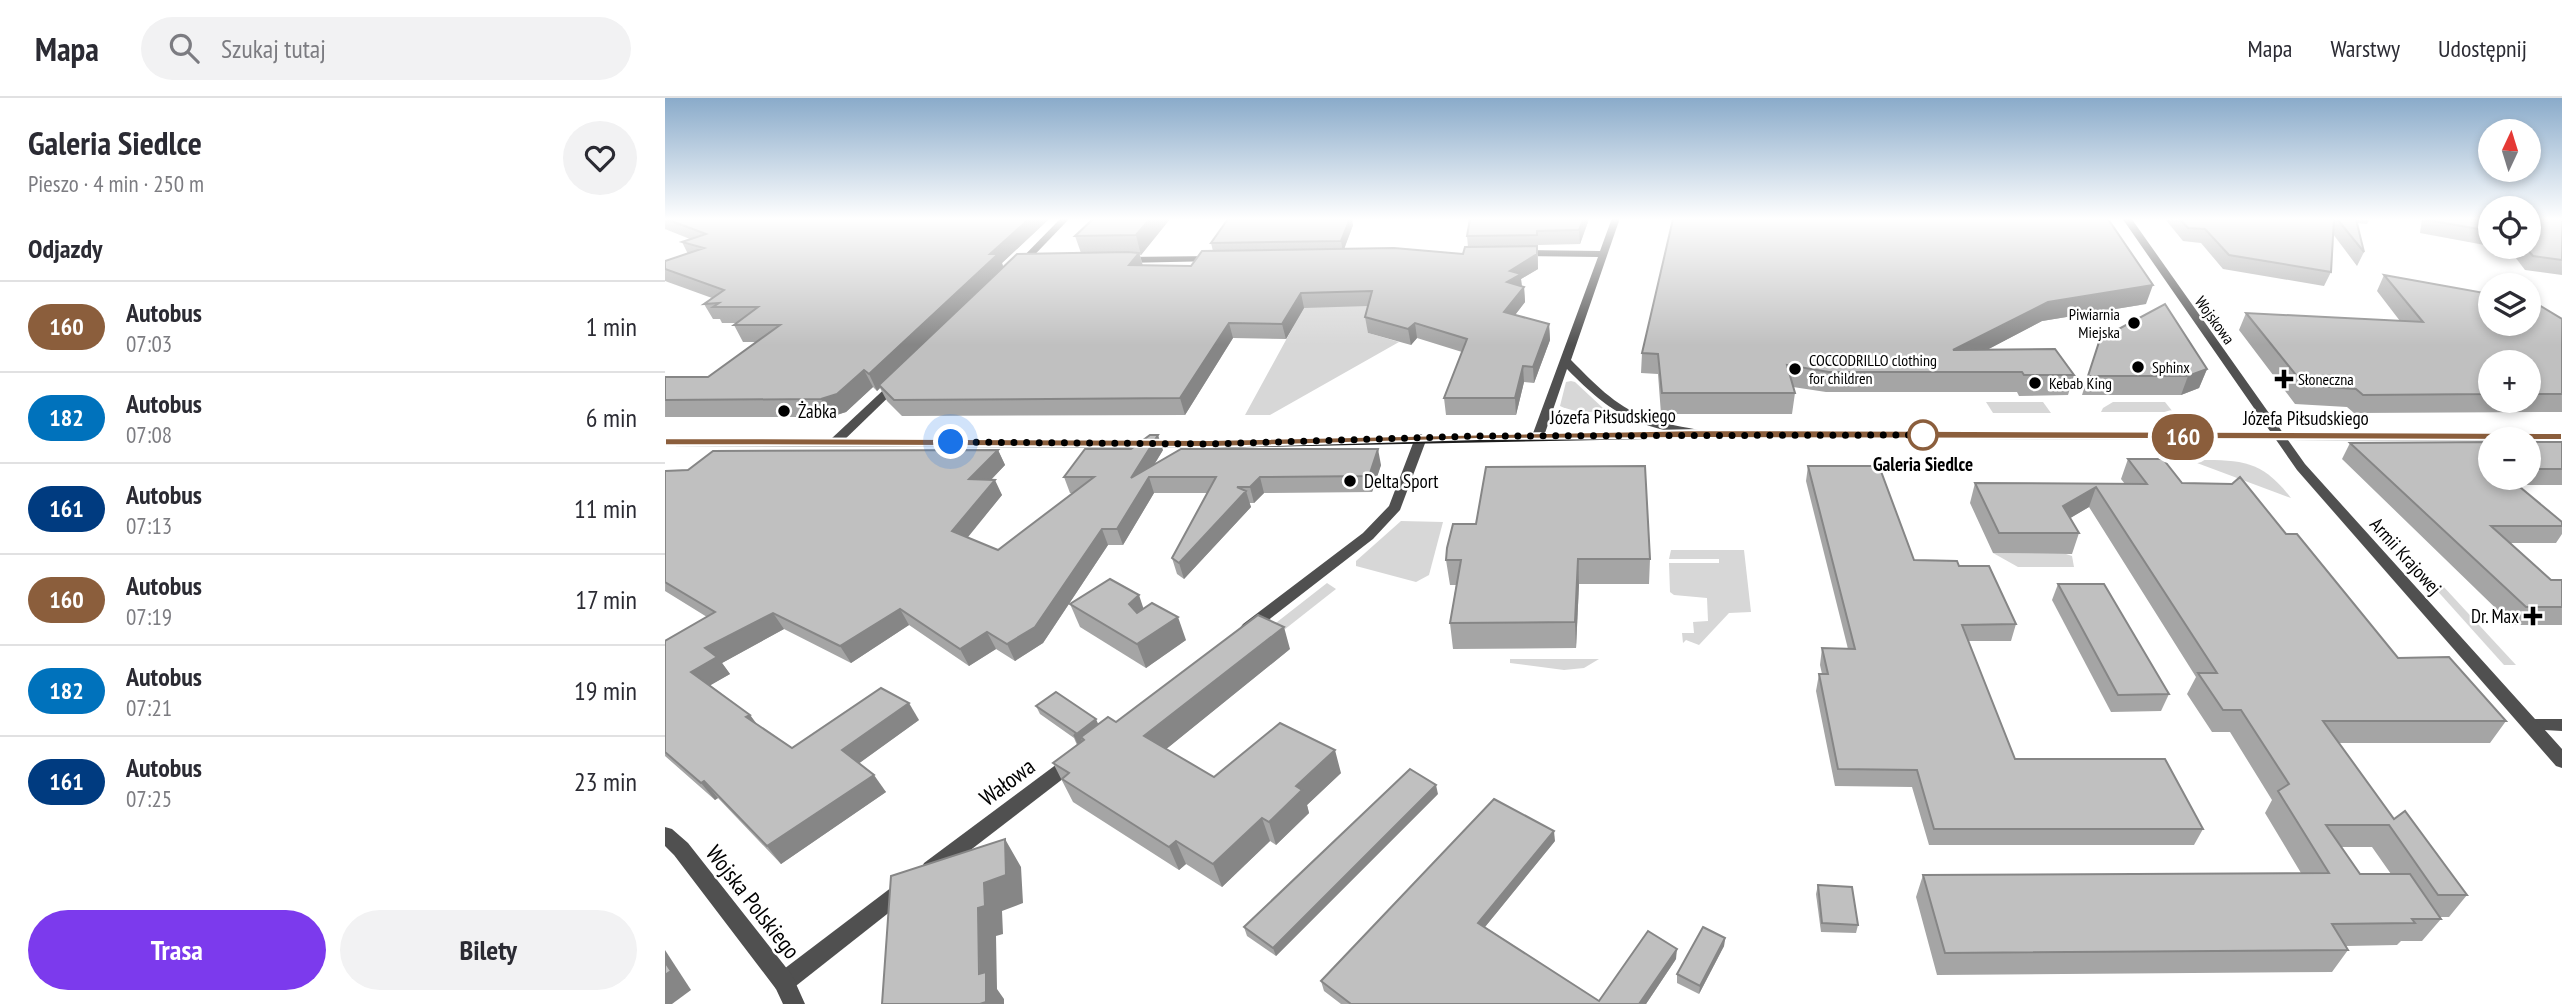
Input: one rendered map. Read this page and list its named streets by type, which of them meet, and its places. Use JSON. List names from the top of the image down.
{
  "streets": {
    "main road": ["Józefa Piłsudskiego"],
    "street": [
      "Wojskowa",
      "Armii Krajowej",
      "Wałowa",
      "Wojska Polskiego"
    ]
  },
  "crossings": [
    ["Wojskowa", "Józefa Piłsudskiego"],
    ["Wojskowa", "Armii Krajowej"],
    ["Józefa Piłsudskiego", "Armii Krajowej"],
    ["Wałowa", "Wojska Polskiego"]
  ],
  "places": {
    "other": [
      "Piwiarnia Miejska",
      "Sphinx",
      "COCCODRILLO clothing for children",
      "Kebab King",
      "Żabka",
      "Galeria Siedlce",
      "Delta Sport"
    ],
    "health": ["Słoneczna", "Dr. Max"]
  },
  "lines": ["bus line 160"],
  "north": "top",
  "page": {
    "header": "Mapa",
    "search": "Szukaj tutaj",
    "nav": ["Mapa", "Warstwy", "Udostępnij"],
    "heading": [
      ["Galeria Siedlce", "Pieszo · 4 min · 250 m"],
      "Odjazdy"
    ],
    "on_map": "160",
    "map_buttons": ["+", "−"],
    "list": [
      {
        "mark": "160",
        "name": "Autobus",
        "note": "07:03",
        "value": "1 min"
      },
      {
        "mark": "182",
        "name": "Autobus",
        "note": "07:08",
        "value": "6 min"
      },
      {
        "mark": "161",
        "name": "Autobus",
        "note": "07:13",
        "value": "11 min"
      },
      {
        "mark": "160",
        "name": "Autobus",
        "note": "07:19",
        "value": "17 min"
      },
      {
        "mark": "182",
        "name": "Autobus",
        "note": "07:21",
        "value": "19 min"
      },
      {
        "mark": "161",
        "name": "Autobus",
        "note": "07:25",
        "value": "23 min"
      }
    ],
    "buttons": ["Trasa", "Bilety"]
  }
}
